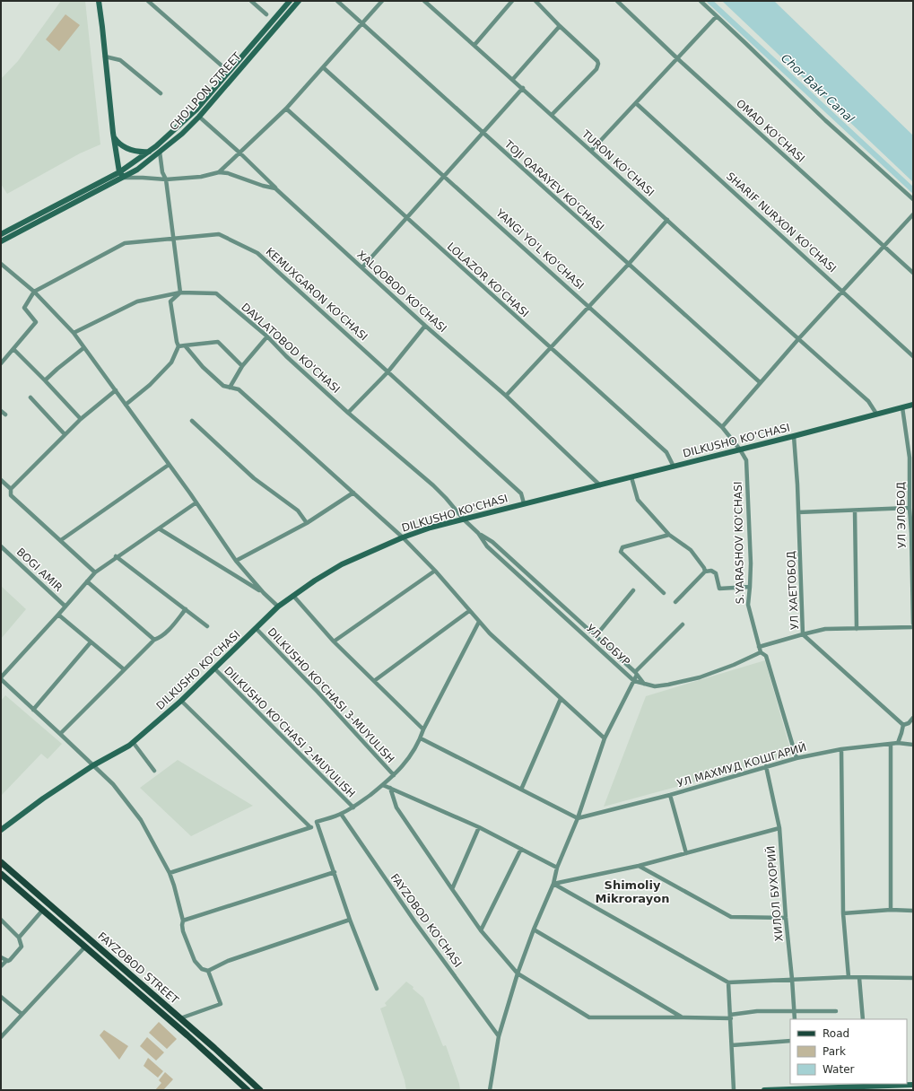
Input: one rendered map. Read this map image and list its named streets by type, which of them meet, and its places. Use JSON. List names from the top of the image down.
{
  "streets": {
    "main road": ["CHO'LPON STREET", "DILKUSHO KO'CHASI", "FAYZOBOD STREET"],
    "street": [
      "OMAD KO'CHASI",
      "TURON KO'CHASI",
      "TOJI QARAYEV KO'CHASI",
      "SHARIF NURXON KO'CHASI",
      "YANGI YO'L KO'CHASI",
      "LOLAZOR KO'CHASI",
      "XALQOBOD KO'CHASI",
      "KEMUXGARON KO'CHASI",
      "DAVLATOBOD KO'CHASI",
      "УЛ ЭЛОБОД",
      "S.YARASHOV KO'CHASI",
      "УЛ ХАЕТОБОД",
      "УЛ БОБУР",
      "DILKUSHO KO'CHASI 3-MUYULISH",
      "DILKUSHO KO'CHASI 2-MUYULISH",
      "УЛ МАХМУД КОШГАРИЙ",
      "ХИЛОЛ БУХОРИЙ",
      "FAYZOBOD KO'CHASI"
    ]
  },
  "crossings": [
    ["CHO'LPON STREET", "XALQOBOD KO'CHASI"],
    ["TURON KO'CHASI", "DILKUSHO KO'CHASI"],
    ["YANGI YO'L KO'CHASI", "DILKUSHO KO'CHASI"],
    ["YANGI YO'L KO'CHASI", "S.YARASHOV KO'CHASI"],
    ["LOLAZOR KO'CHASI", "DILKUSHO KO'CHASI"],
    ["XALQOBOD KO'CHASI", "DILKUSHO KO'CHASI"],
    ["KEMUXGARON KO'CHASI", "DILKUSHO KO'CHASI"],
    ["DAVLATOBOD KO'CHASI", "DILKUSHO KO'CHASI"],
    ["DAVLATOBOD KO'CHASI", "УЛ БОБУР"],
    ["DILKUSHO KO'CHASI", "УЛ ЭЛОБОД"],
    ["DILKUSHO KO'CHASI", "S.YARASHOV KO'CHASI"],
    ["DILKUSHO KO'CHASI", "УЛ ХАЕТОБОД"],
    ["DILKUSHO KO'CHASI", "УЛ БОБУР"],
    ["DILKUSHO KO'CHASI", "DILKUSHO KO'CHASI 3-MUYULISH"],
    ["DILKUSHO KO'CHASI", "DILKUSHO KO'CHASI 2-MUYULISH"],
    ["S.YARASHOV KO'CHASI", "УЛ МАХМУД КОШГАРИЙ"],
    ["УЛ МАХМУД КОШГАРИЙ", "ХИЛОЛ БУХОРИЙ"]
  ],
  "districts": ["Shimoliy Mikrorayon"],
  "water": ["Chor Bakr Canal"],
  "legend": ["Road", "Park", "Water"]
}
